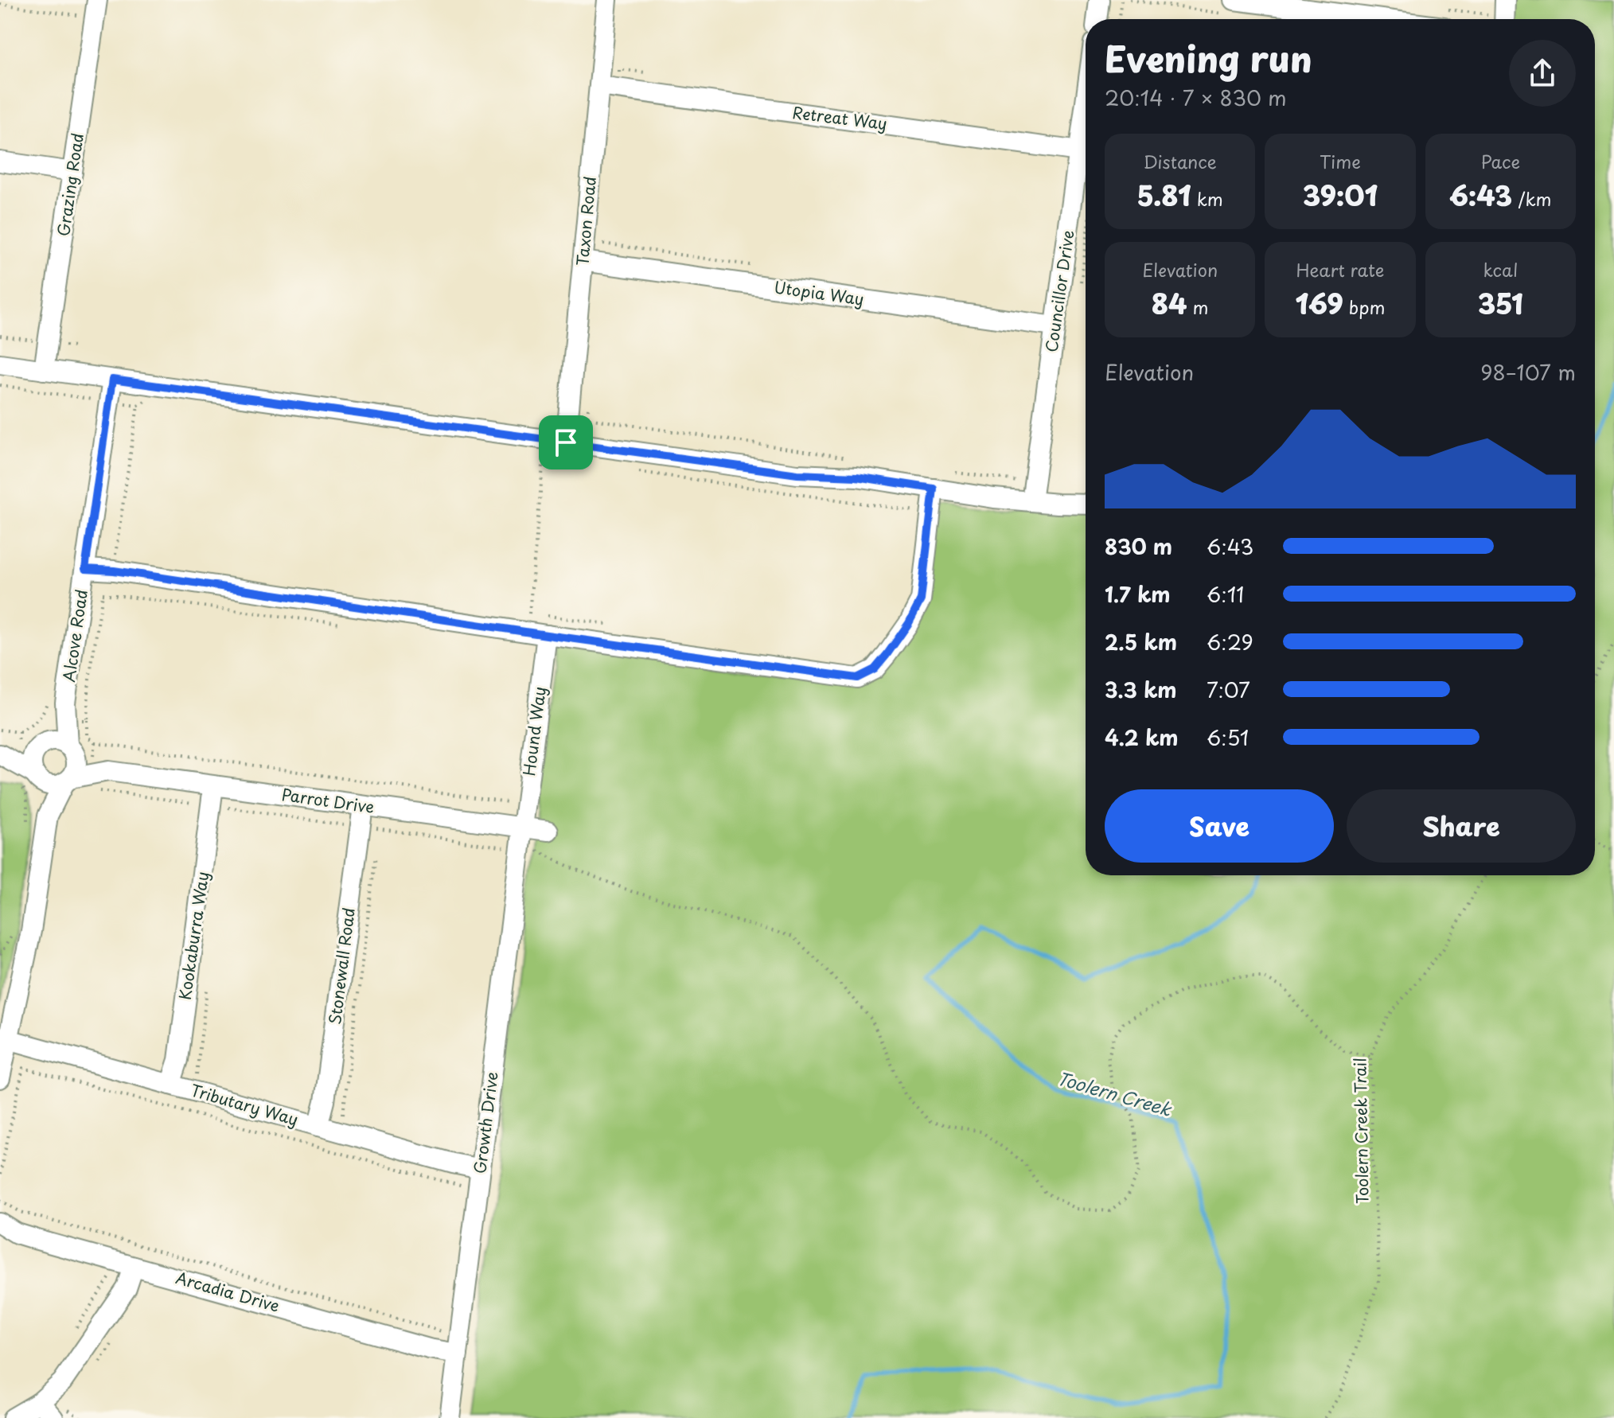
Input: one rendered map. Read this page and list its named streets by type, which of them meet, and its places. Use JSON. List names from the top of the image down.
{
  "streets": {
    "street": [
      "Retreat Way",
      "Grazing Road",
      "Taxon Road",
      "Councillor Drive",
      "Utopia Way",
      "Alcove Road",
      "Hound Way",
      "Parrot Drive",
      "Kookaburra Way",
      "Stonewall Road",
      "Tributary Way",
      "Growth Drive",
      "Arcadia Drive"
    ],
    "path": ["Toolern Creek Trail"]
  },
  "crossings": [
    ["Retreat Way", "Taxon Road"],
    ["Retreat Way", "Councillor Drive"],
    ["Taxon Road", "Utopia Way"],
    ["Councillor Drive", "Utopia Way"],
    ["Alcove Road", "Parrot Drive"],
    ["Hound Way", "Parrot Drive"],
    ["Hound Way", "Growth Drive"],
    ["Parrot Drive", "Kookaburra Way"],
    ["Parrot Drive", "Stonewall Road"],
    ["Parrot Drive", "Growth Drive"],
    ["Kookaburra Way", "Tributary Way"],
    ["Stonewall Road", "Tributary Way"],
    ["Tributary Way", "Growth Drive"],
    ["Growth Drive", "Arcadia Drive"]
  ],
  "water": ["Toolern Creek"],
  "page": {
    "heading": ["Evening run", "20:14 · 7 × 830 m"],
    "stats": [
      ["Distance", "5.81 km"],
      ["Time", "39:01"],
      ["Pace", "6:43 /km"],
      ["Elevation", "84 m"],
      ["Heart rate", "169 bpm"],
      ["kcal", "351"]
    ],
    "chart": ["Elevation", "98–107 m"],
    "list": [
      {
        "name": "830 m",
        "note": "6:43"
      },
      {
        "name": "1.7 km",
        "note": "6:11"
      },
      {
        "name": "2.5 km",
        "note": "6:29"
      },
      {
        "name": "3.3 km",
        "note": "7:07"
      },
      {
        "name": "4.2 km",
        "note": "6:51"
      }
    ],
    "buttons": ["Save", "Share"]
  }
}
